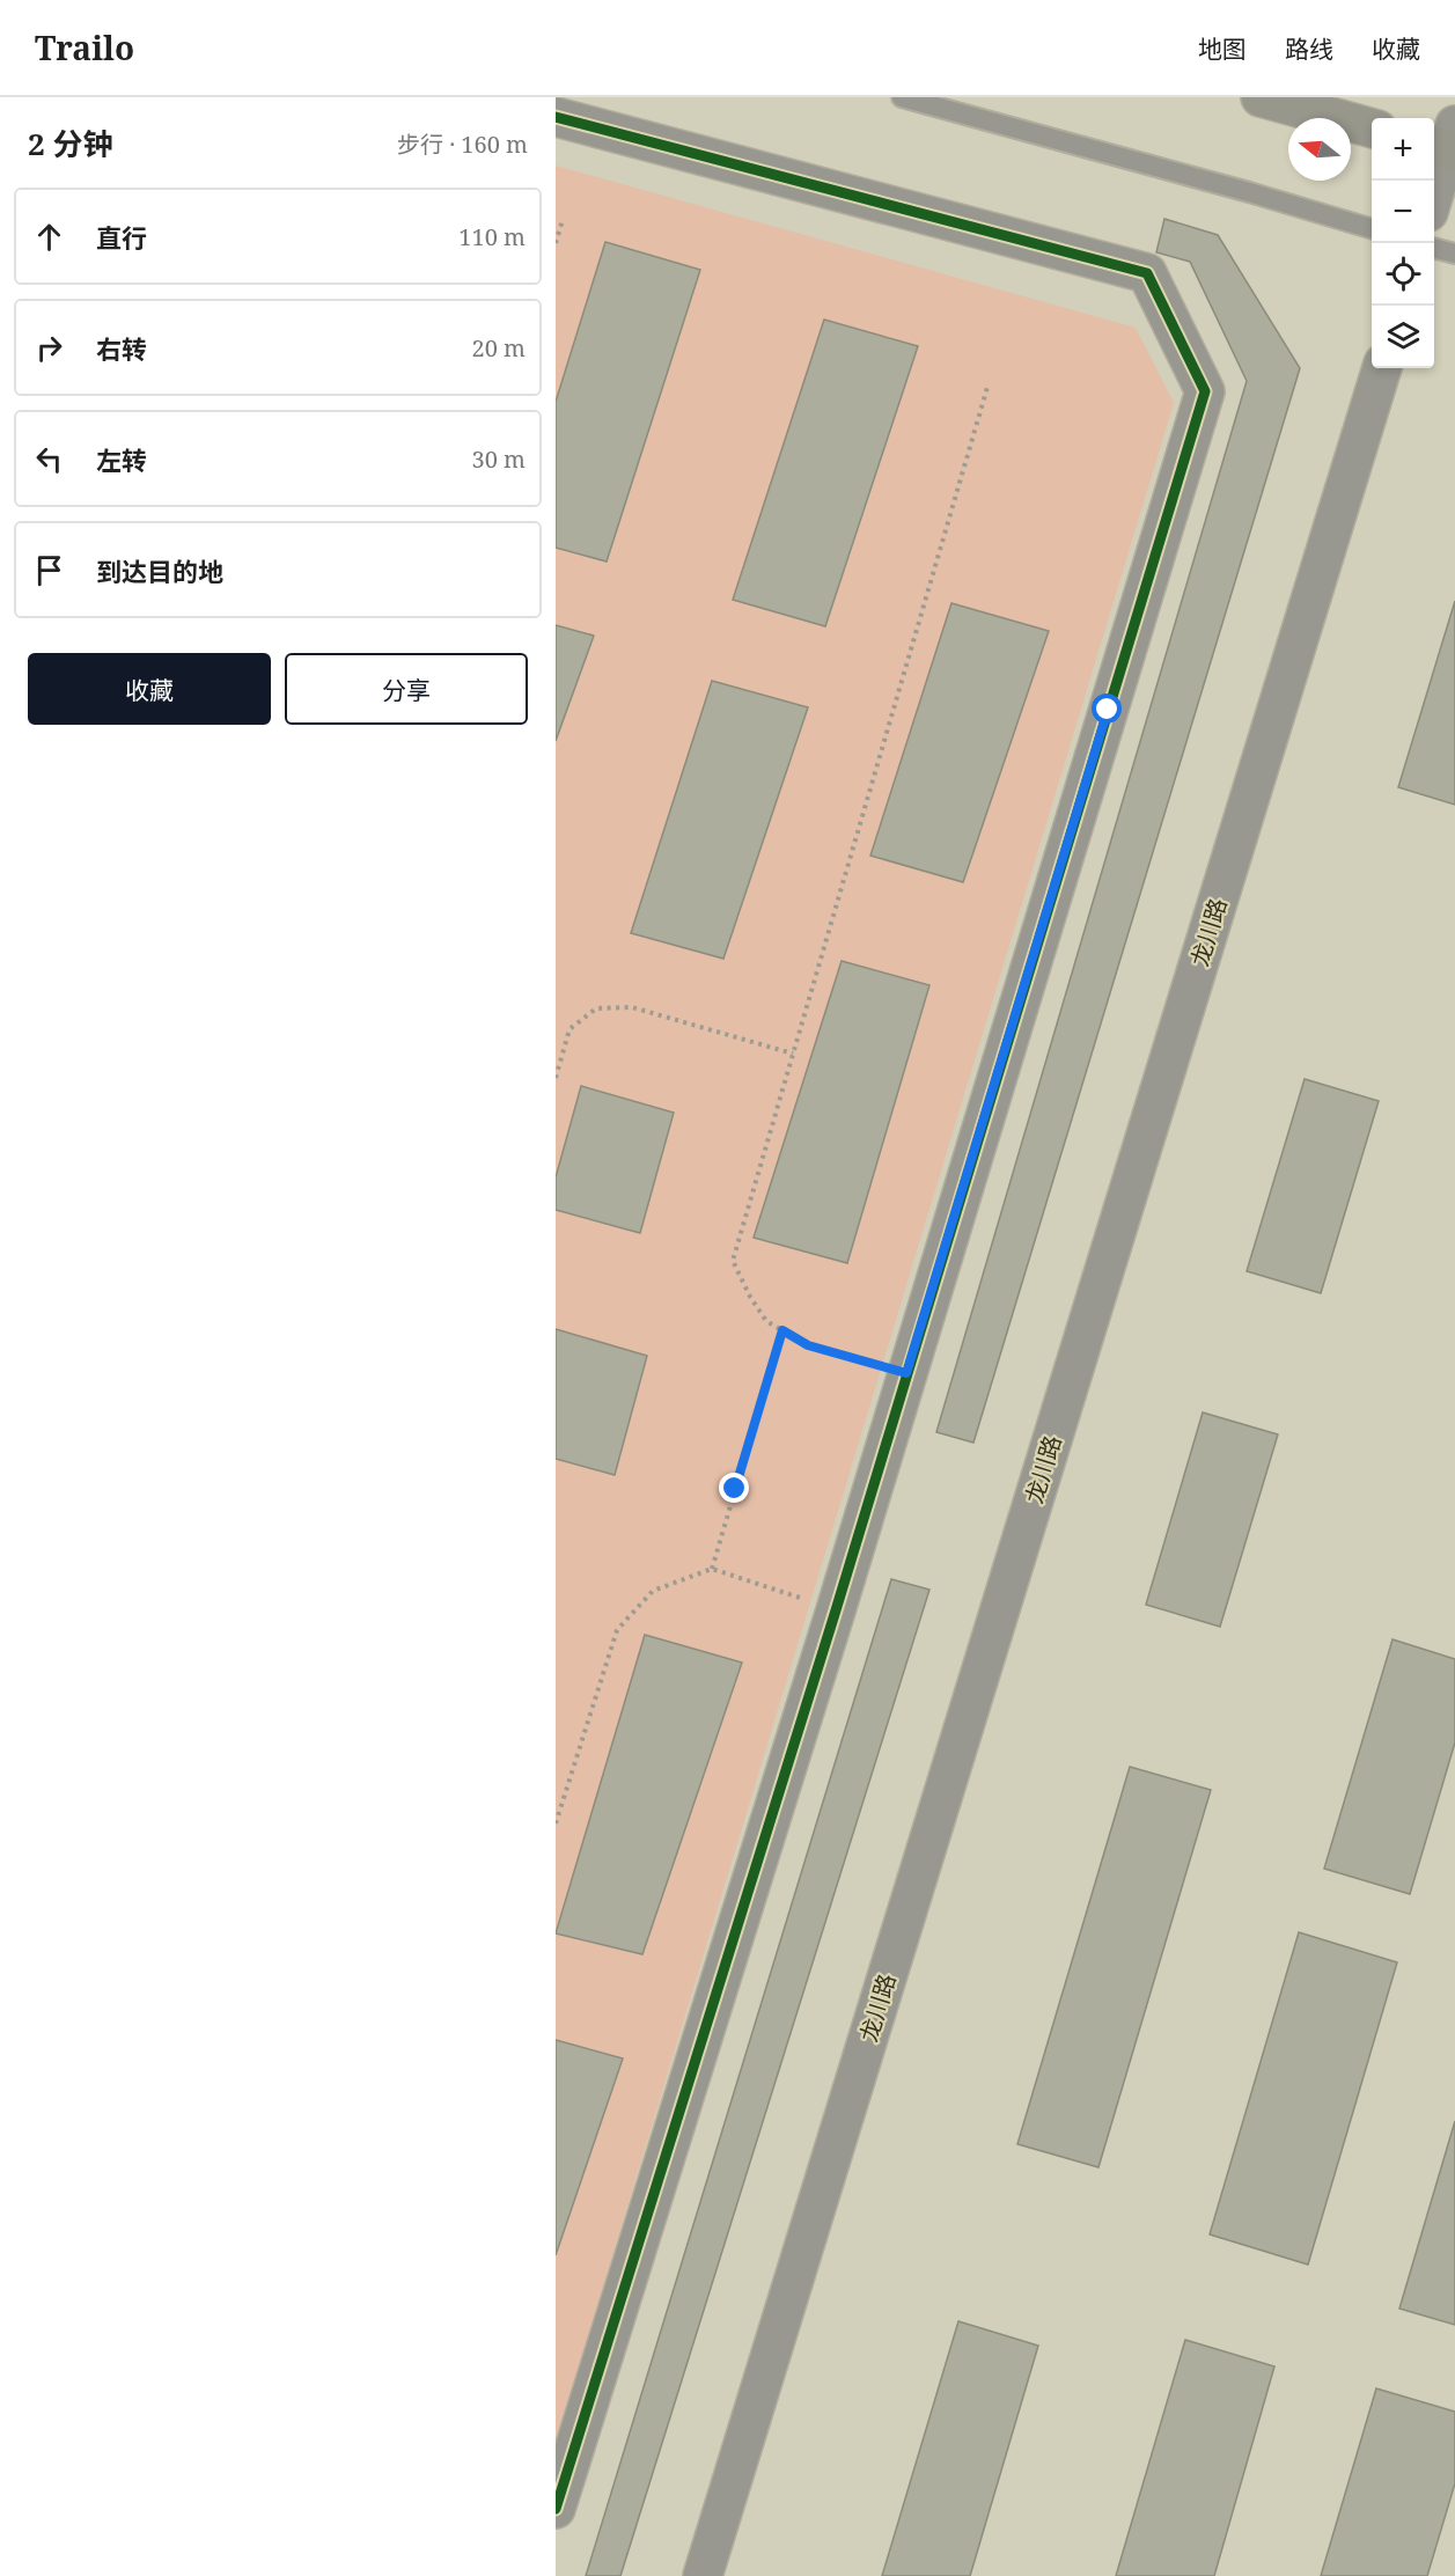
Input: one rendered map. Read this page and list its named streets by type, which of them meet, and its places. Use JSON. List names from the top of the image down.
{
  "streets": {
    "street": ["龙川路"]
  },
  "north": "left",
  "page": {
    "header": "Trailo",
    "nav": ["地图", "路线", "收藏"],
    "heading": ["2 分钟", "步行 · 160 m"],
    "map_buttons": ["+", "−"],
    "list": [
      ["直行", "110 m"],
      ["右转", "20 m"],
      ["左转", "30 m"],
      "到达目的地"
    ],
    "buttons": ["收藏", "分享"]
  }
}
